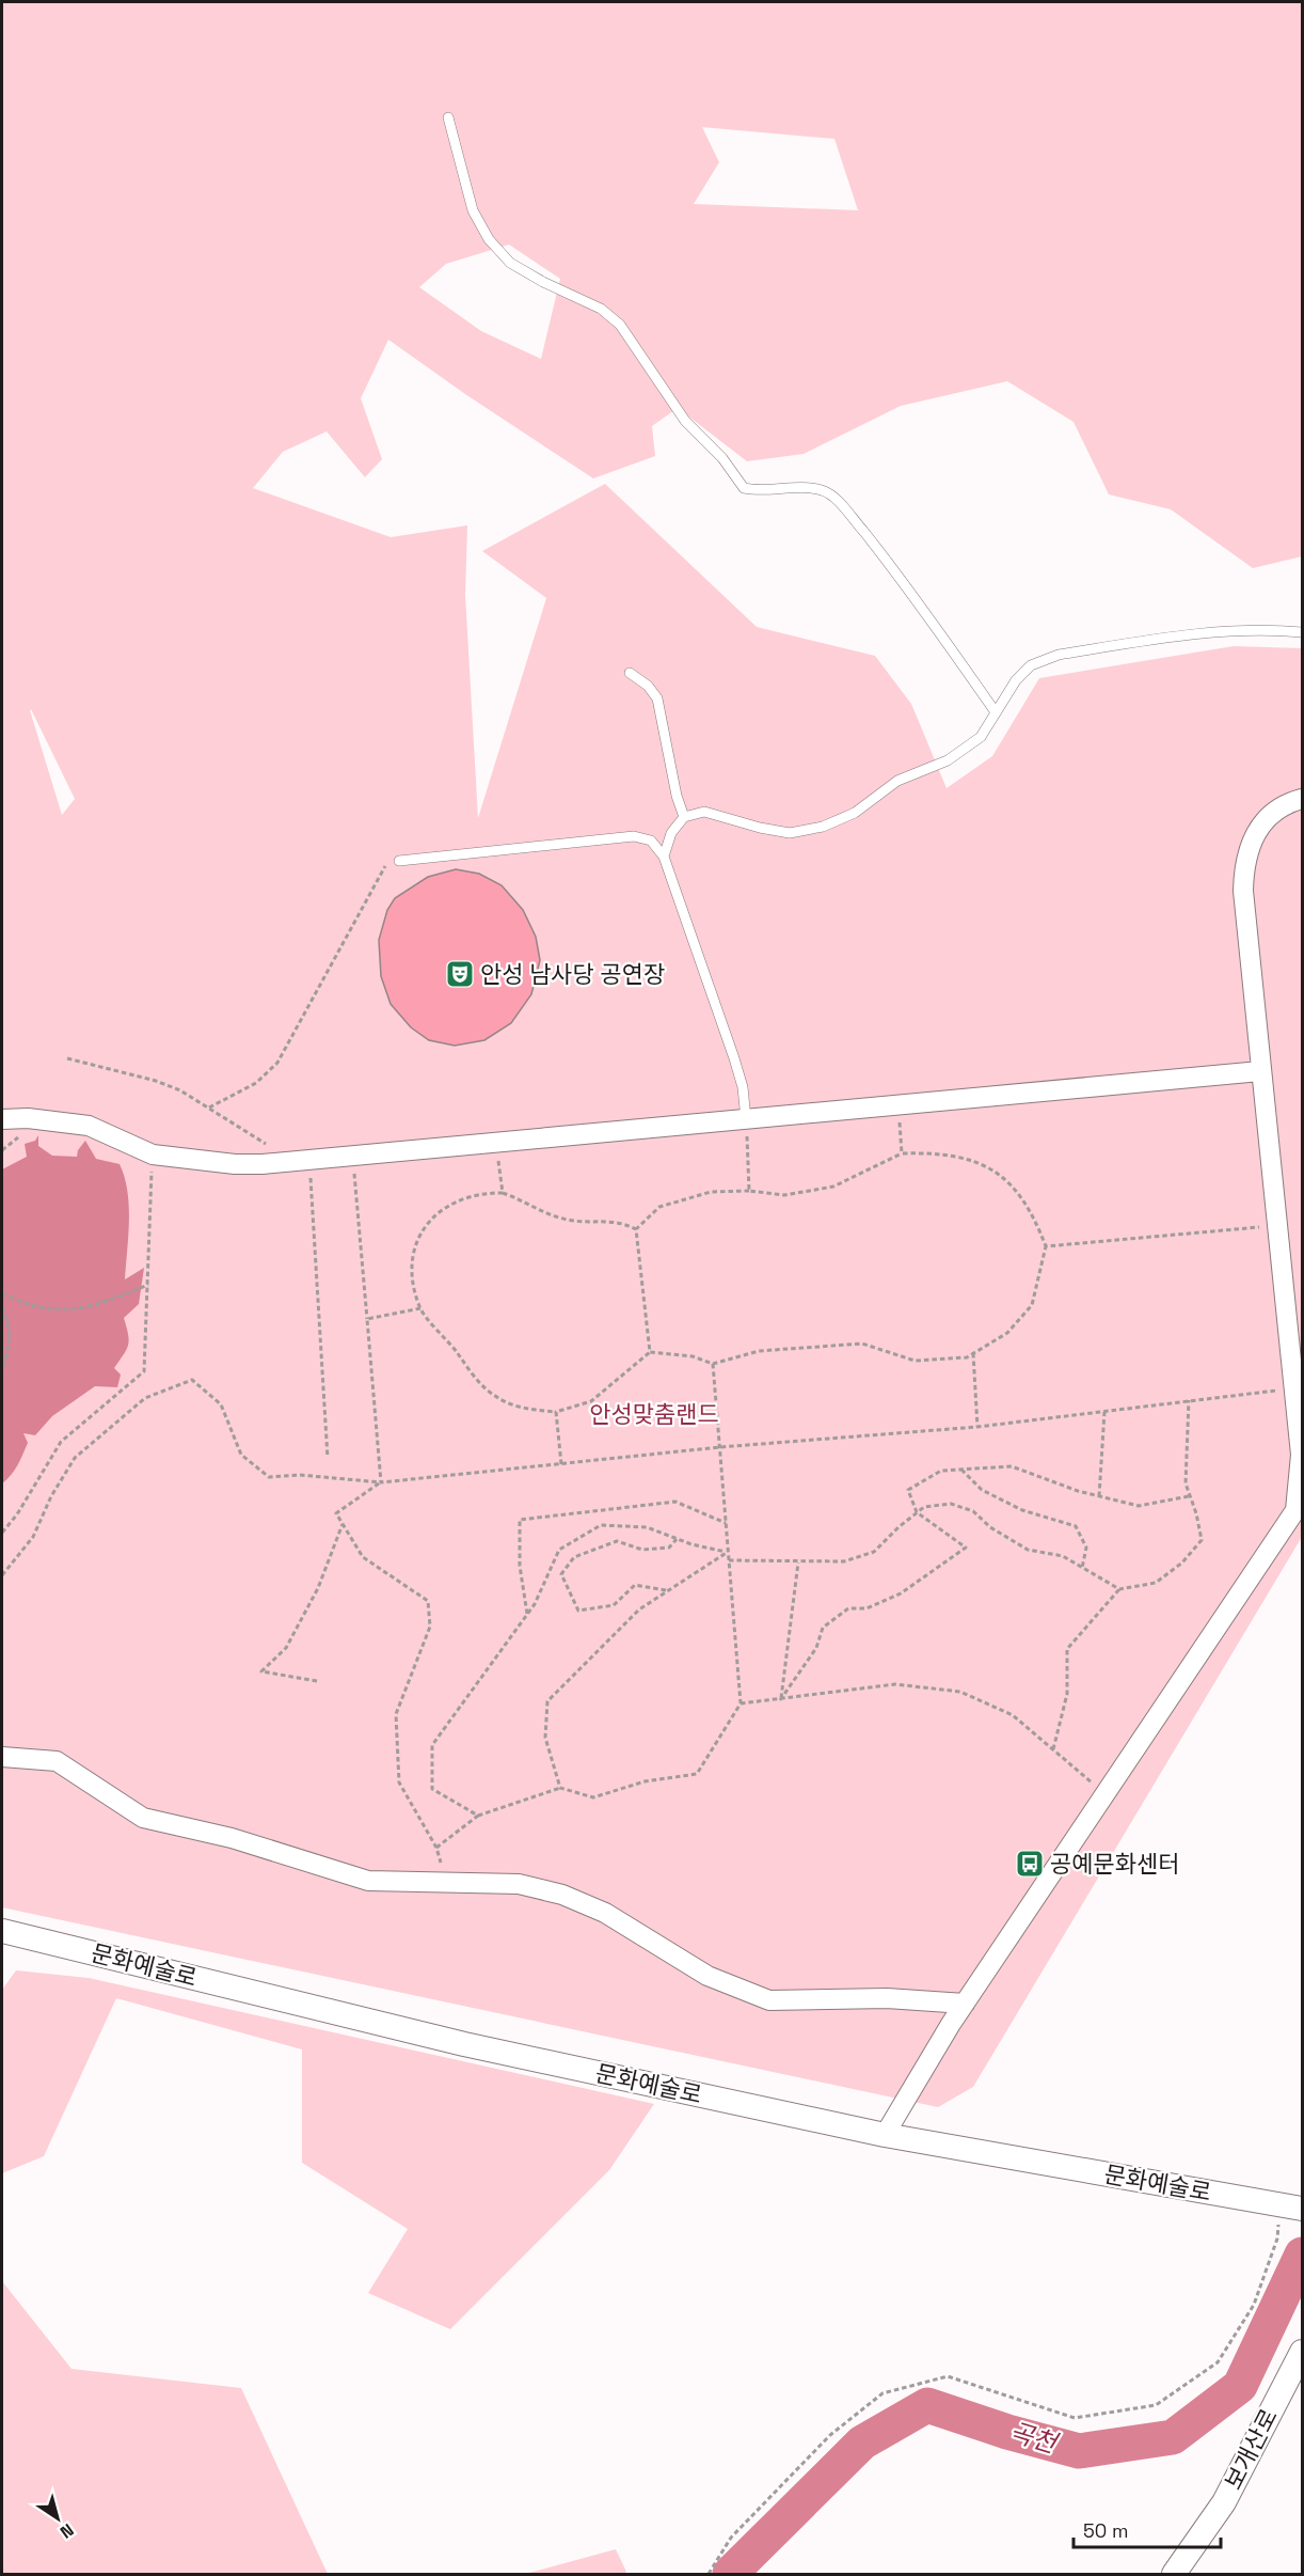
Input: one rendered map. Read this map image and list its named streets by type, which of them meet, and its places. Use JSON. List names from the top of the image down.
{
  "streets": {
    "street": ["문화예술로", "보개산로"]
  },
  "water": ["곡천"],
  "parks": ["안성맞춤랜드"],
  "places": {
    "theatre": ["안성 남사당 공연장"],
    "bus stop": ["공예문화센터"]
  },
  "scale_bar": "50 m",
  "north": "bottom right"
}
